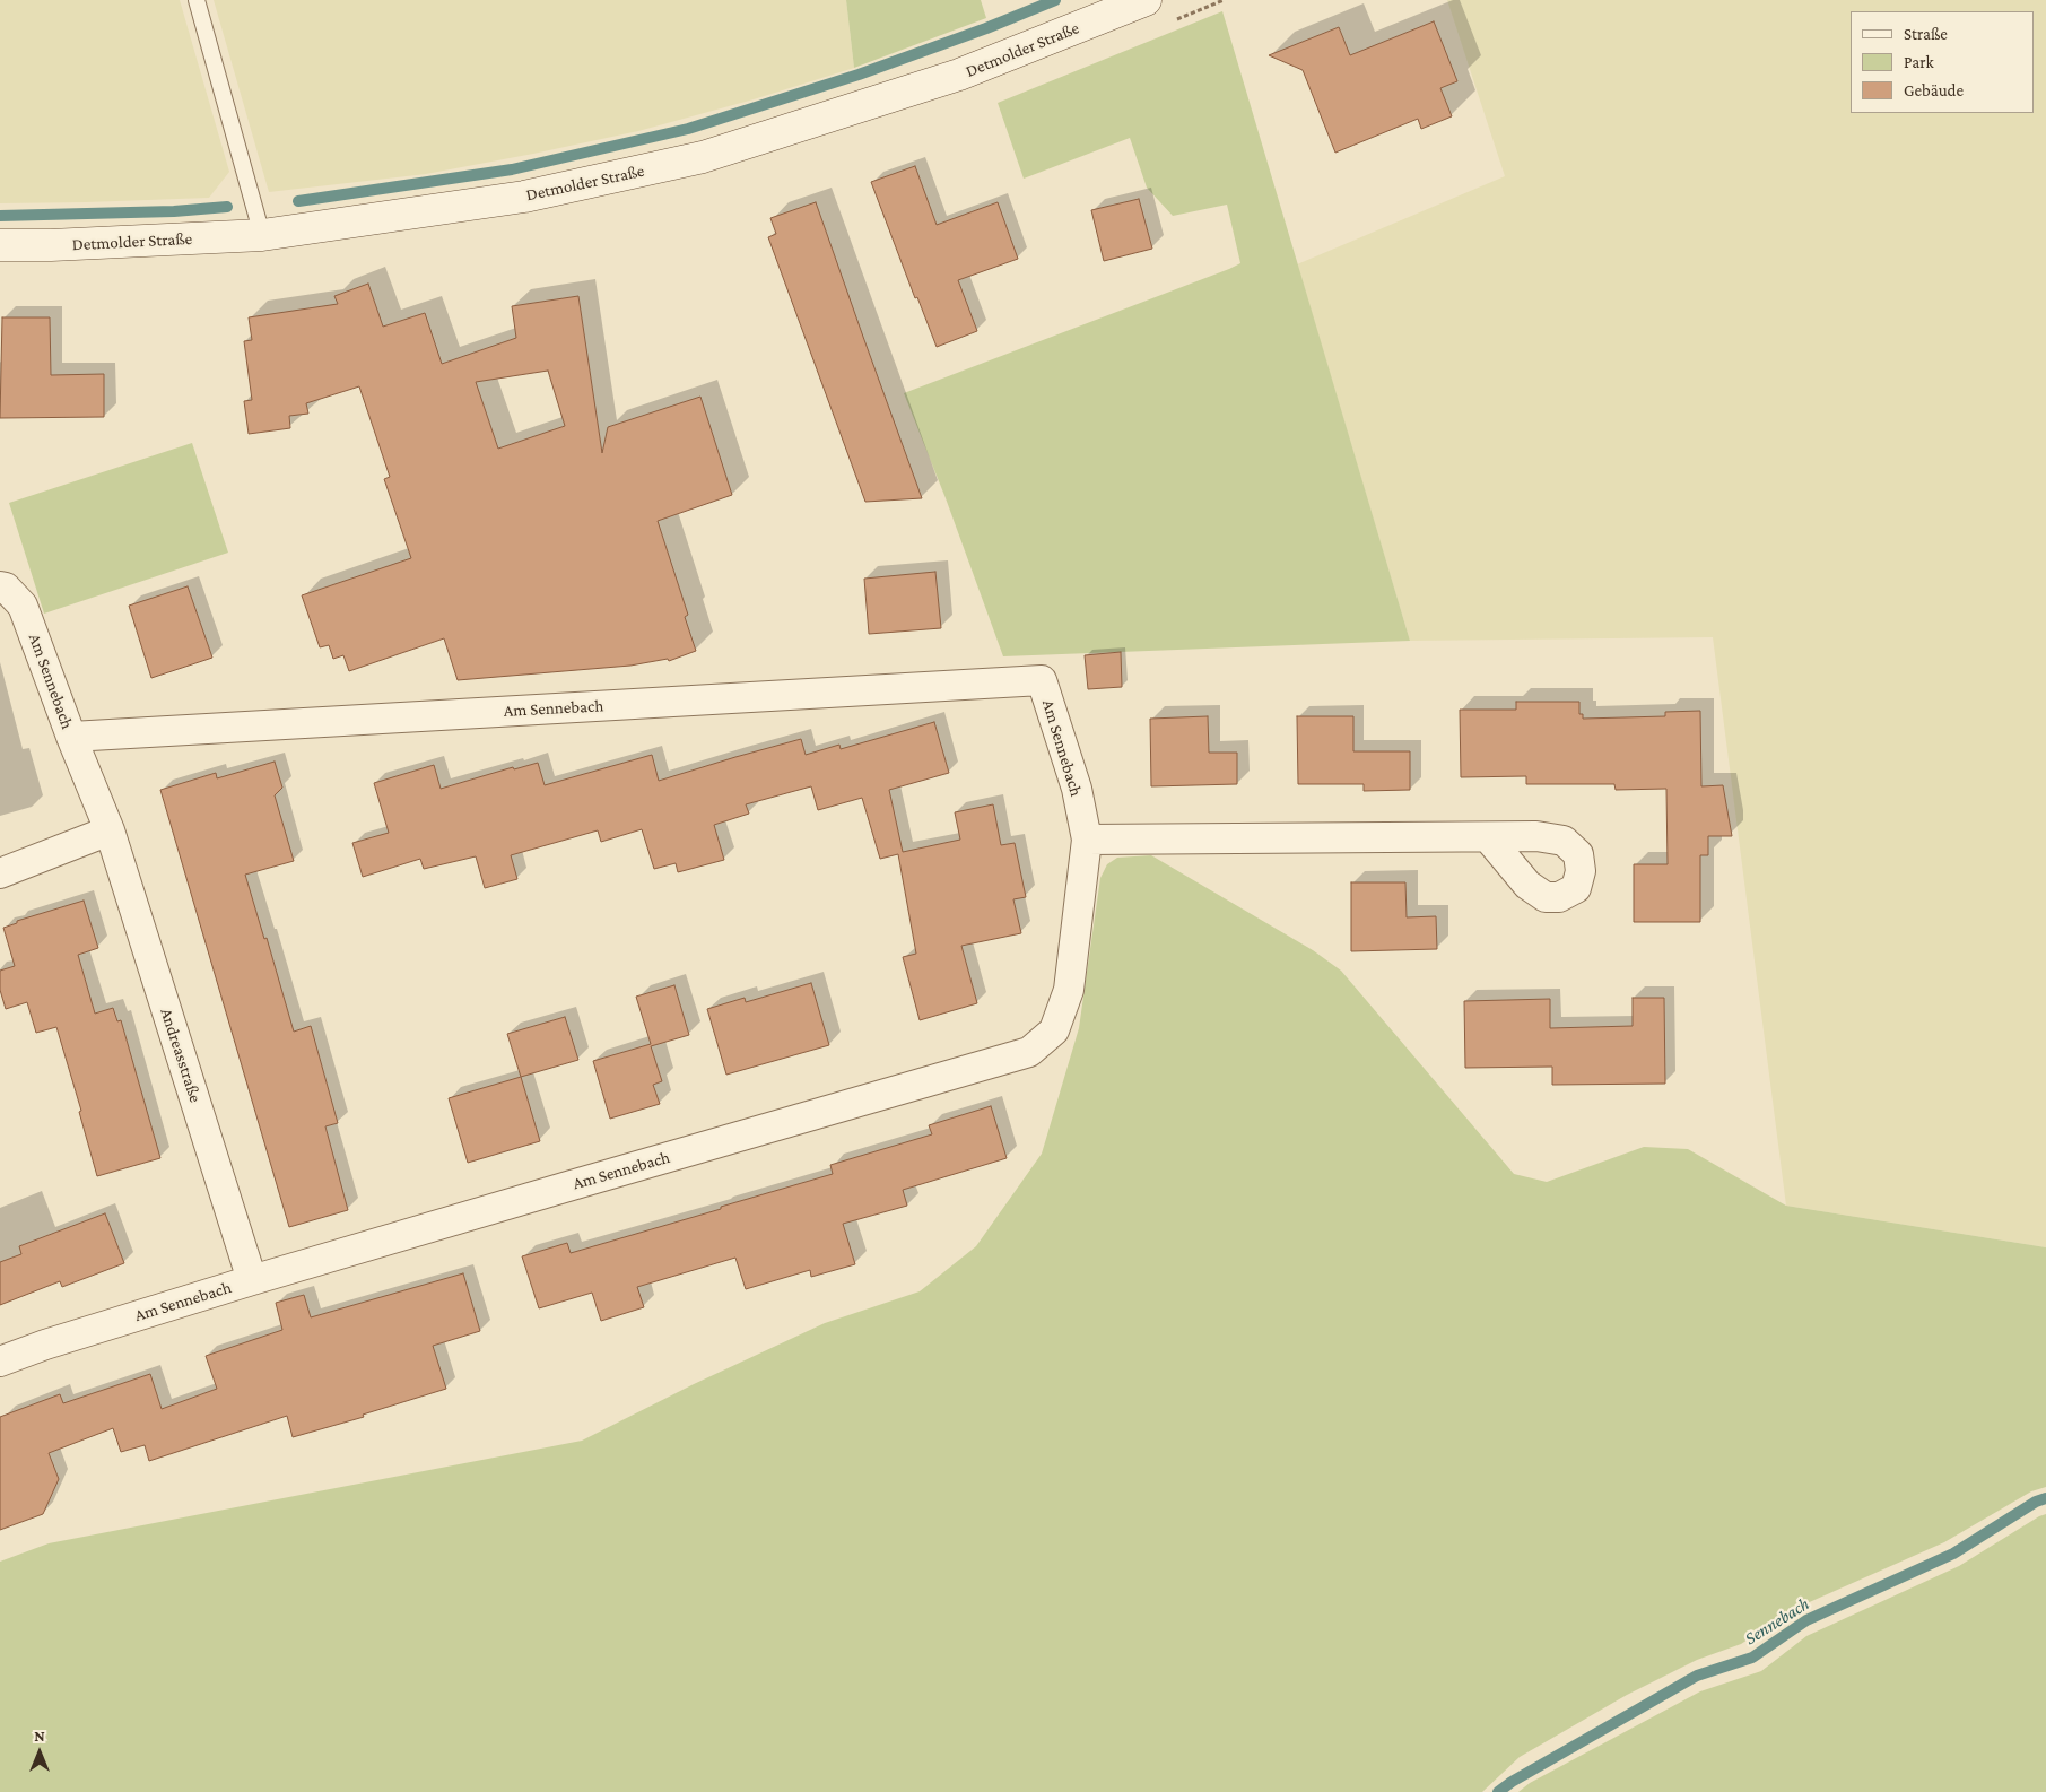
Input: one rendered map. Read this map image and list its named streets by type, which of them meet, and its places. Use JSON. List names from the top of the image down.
{
  "streets": {
    "main road": ["Detmolder Straße"],
    "street": ["Am Sennebach", "Andreasstraße"]
  },
  "crossings": [
    ["Am Sennebach", "Andreasstraße"]
  ],
  "water": ["Sennebach"],
  "legend": ["Straße", "Park", "Gebäude"],
  "north": "top"
}
